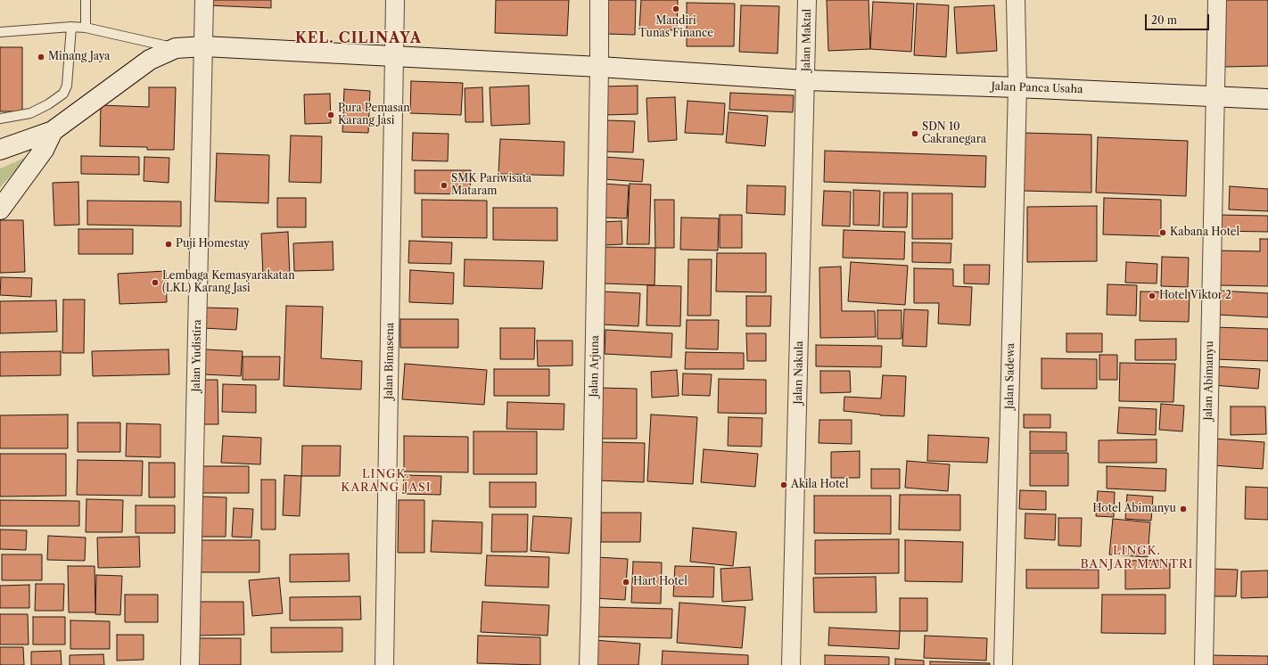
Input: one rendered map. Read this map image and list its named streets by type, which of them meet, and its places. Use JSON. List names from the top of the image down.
{
  "streets": {
    "main road": ["Jalan Panca Usaha"],
    "street": [
      "Jalan Maktal",
      "Jalan Yudistira",
      "Jalan Bimasena",
      "Jalan Arjuna",
      "Jalan Nakula",
      "Jalan Sadewa",
      "Jalan Abimanyu"
    ]
  },
  "crossings": [
    ["Jalan Maktal", "Jalan Panca Usaha"],
    ["Jalan Maktal", "Jalan Nakula"],
    ["Jalan Panca Usaha", "Jalan Yudistira"],
    ["Jalan Panca Usaha", "Jalan Bimasena"],
    ["Jalan Panca Usaha", "Jalan Arjuna"],
    ["Jalan Panca Usaha", "Jalan Nakula"],
    ["Jalan Panca Usaha", "Jalan Sadewa"],
    ["Jalan Panca Usaha", "Jalan Abimanyu"]
  ],
  "districts": ["KEL. CILINAYA", "LINGK. KARANG JASI", "LINGK. BANJAR MANTRI"],
  "places": [
    "Mandiri Tunas Finance",
    "Minang Jaya",
    "Pura Pemasan Karang Jasi",
    "SDN 10 Cakranegara",
    "SMK Pariwisata Mataram",
    "Kabana Hotel",
    "Puji Homestay",
    "Lembaga Kemasyarakatan (LKL) Karang Jasi",
    "Hotel Viktor 2",
    "Akila Hotel",
    "Hotel Abimanyu",
    "Hart Hotel"
  ],
  "scale_bar": "20 m"
}
